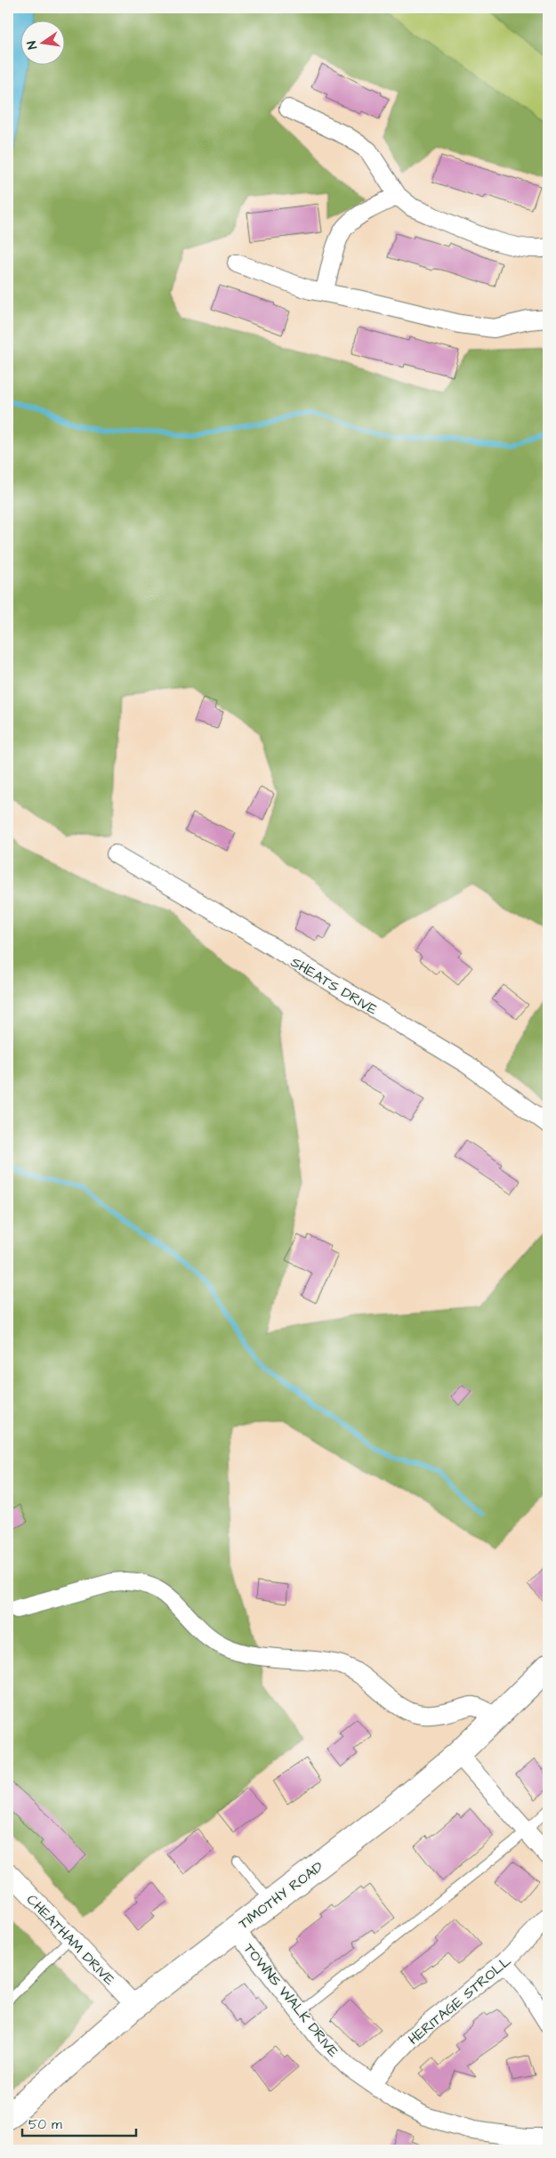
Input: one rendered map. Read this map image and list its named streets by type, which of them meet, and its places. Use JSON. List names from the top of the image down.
{
  "streets": {
    "main road": ["TIMOTHY ROAD"],
    "street": [
      "SHEATS DRIVE",
      "CHEATHAM DRIVE",
      "TOWNS WALK DRIVE",
      "HERITAGE STROLL"
    ]
  },
  "crossings": [
    ["TIMOTHY ROAD", "CHEATHAM DRIVE"],
    ["TIMOTHY ROAD", "TOWNS WALK DRIVE"],
    ["TOWNS WALK DRIVE", "HERITAGE STROLL"]
  ],
  "scale_bar": "50 m",
  "north": "left"
}
